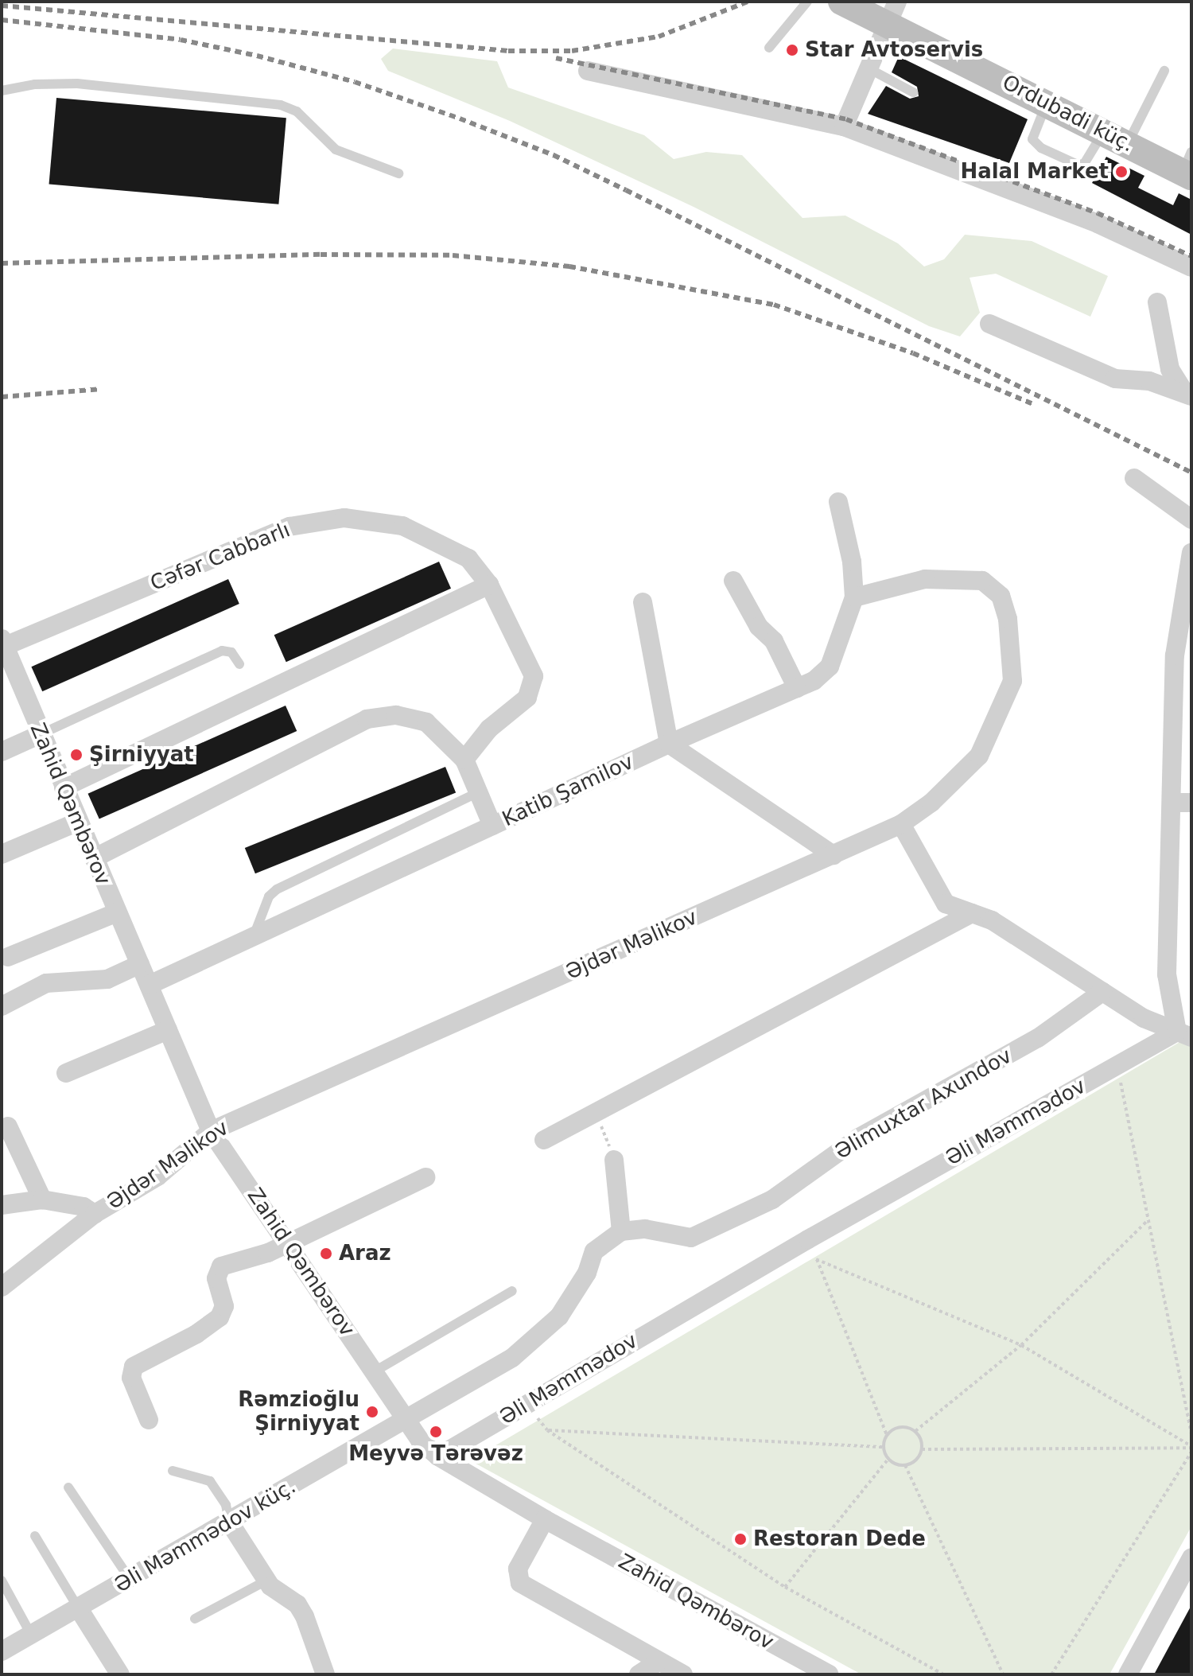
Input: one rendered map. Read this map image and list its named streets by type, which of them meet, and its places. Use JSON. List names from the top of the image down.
{
  "streets": {
    "main road": ["Ordubadi küç."],
    "street": [
      "Cəfər Cabbarlı",
      "Katib Şamilov",
      "Zahid Qəmbərov",
      "Əjdər Məlikov",
      "Əlimuxtar Axundov",
      "Əli Məmmədov",
      "Əli Məmmədov küç."
    ]
  },
  "crossings": [
    ["Cəfər Cabbarlı", "Zahid Qəmbərov"],
    ["Katib Şamilov", "Zahid Qəmbərov"],
    ["Katib Şamilov", "Əjdər Məlikov"],
    ["Zahid Qəmbərov", "Əjdər Məlikov"],
    ["Zahid Qəmbərov", "Əli Məmmədov"],
    ["Zahid Qəmbərov", "Əli Məmmədov küç."]
  ],
  "places": [
    "Star Avtoservis",
    "Halal Market",
    "Şirniyyat",
    "Araz",
    "Rəmzioğlu Şirniyyat",
    "Meyvə Tərəvəz",
    "Restoran Dede"
  ]
}
